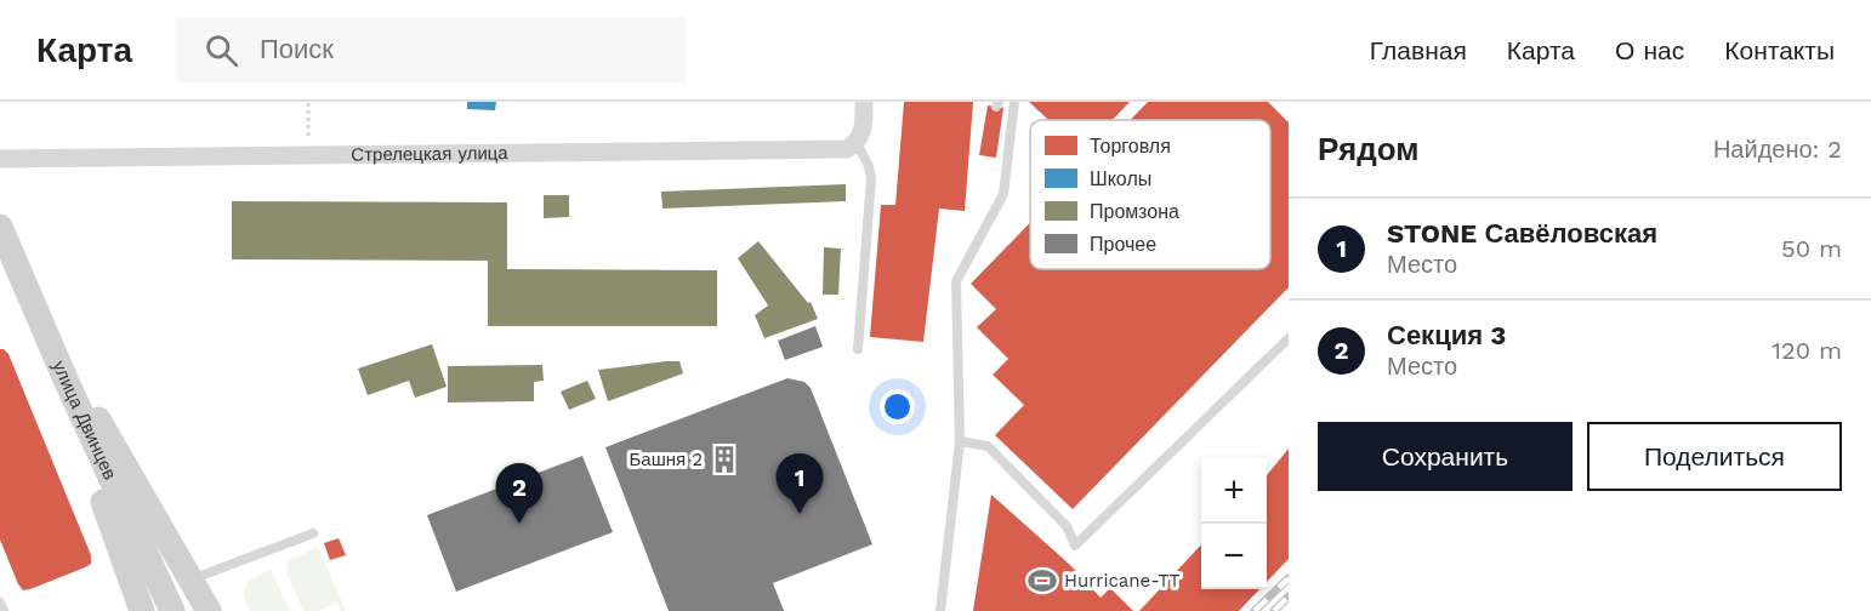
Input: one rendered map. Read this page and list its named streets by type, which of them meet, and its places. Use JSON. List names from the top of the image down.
{
  "streets": {
    "street": ["Стрелецкая улица", "улица Двинцев"]
  },
  "places": {
    "building": ["Башня 2"],
    "sports": ["Hurricane-TT"]
  },
  "legend": [
    "Торговля",
    "Школы",
    "Промзона",
    "Прочее"
  ],
  "page": {
    "header": "Карта",
    "search": "Поиск",
    "nav": [
      "Главная",
      "Карта",
      "О нас",
      "Контакты"
    ],
    "heading": ["Рядом", "Найдено: 2"],
    "list": [
      {
        "mark": "1",
        "name": "STONE Савёловская",
        "note": "Место",
        "value": "50 m"
      },
      {
        "mark": "2",
        "name": "Секция 3",
        "note": "Место",
        "value": "120 m"
      }
    ],
    "buttons": ["Сохранить", "Поделиться"],
    "pins": ["1", "2"],
    "map_buttons": ["+", "−"]
  }
}
